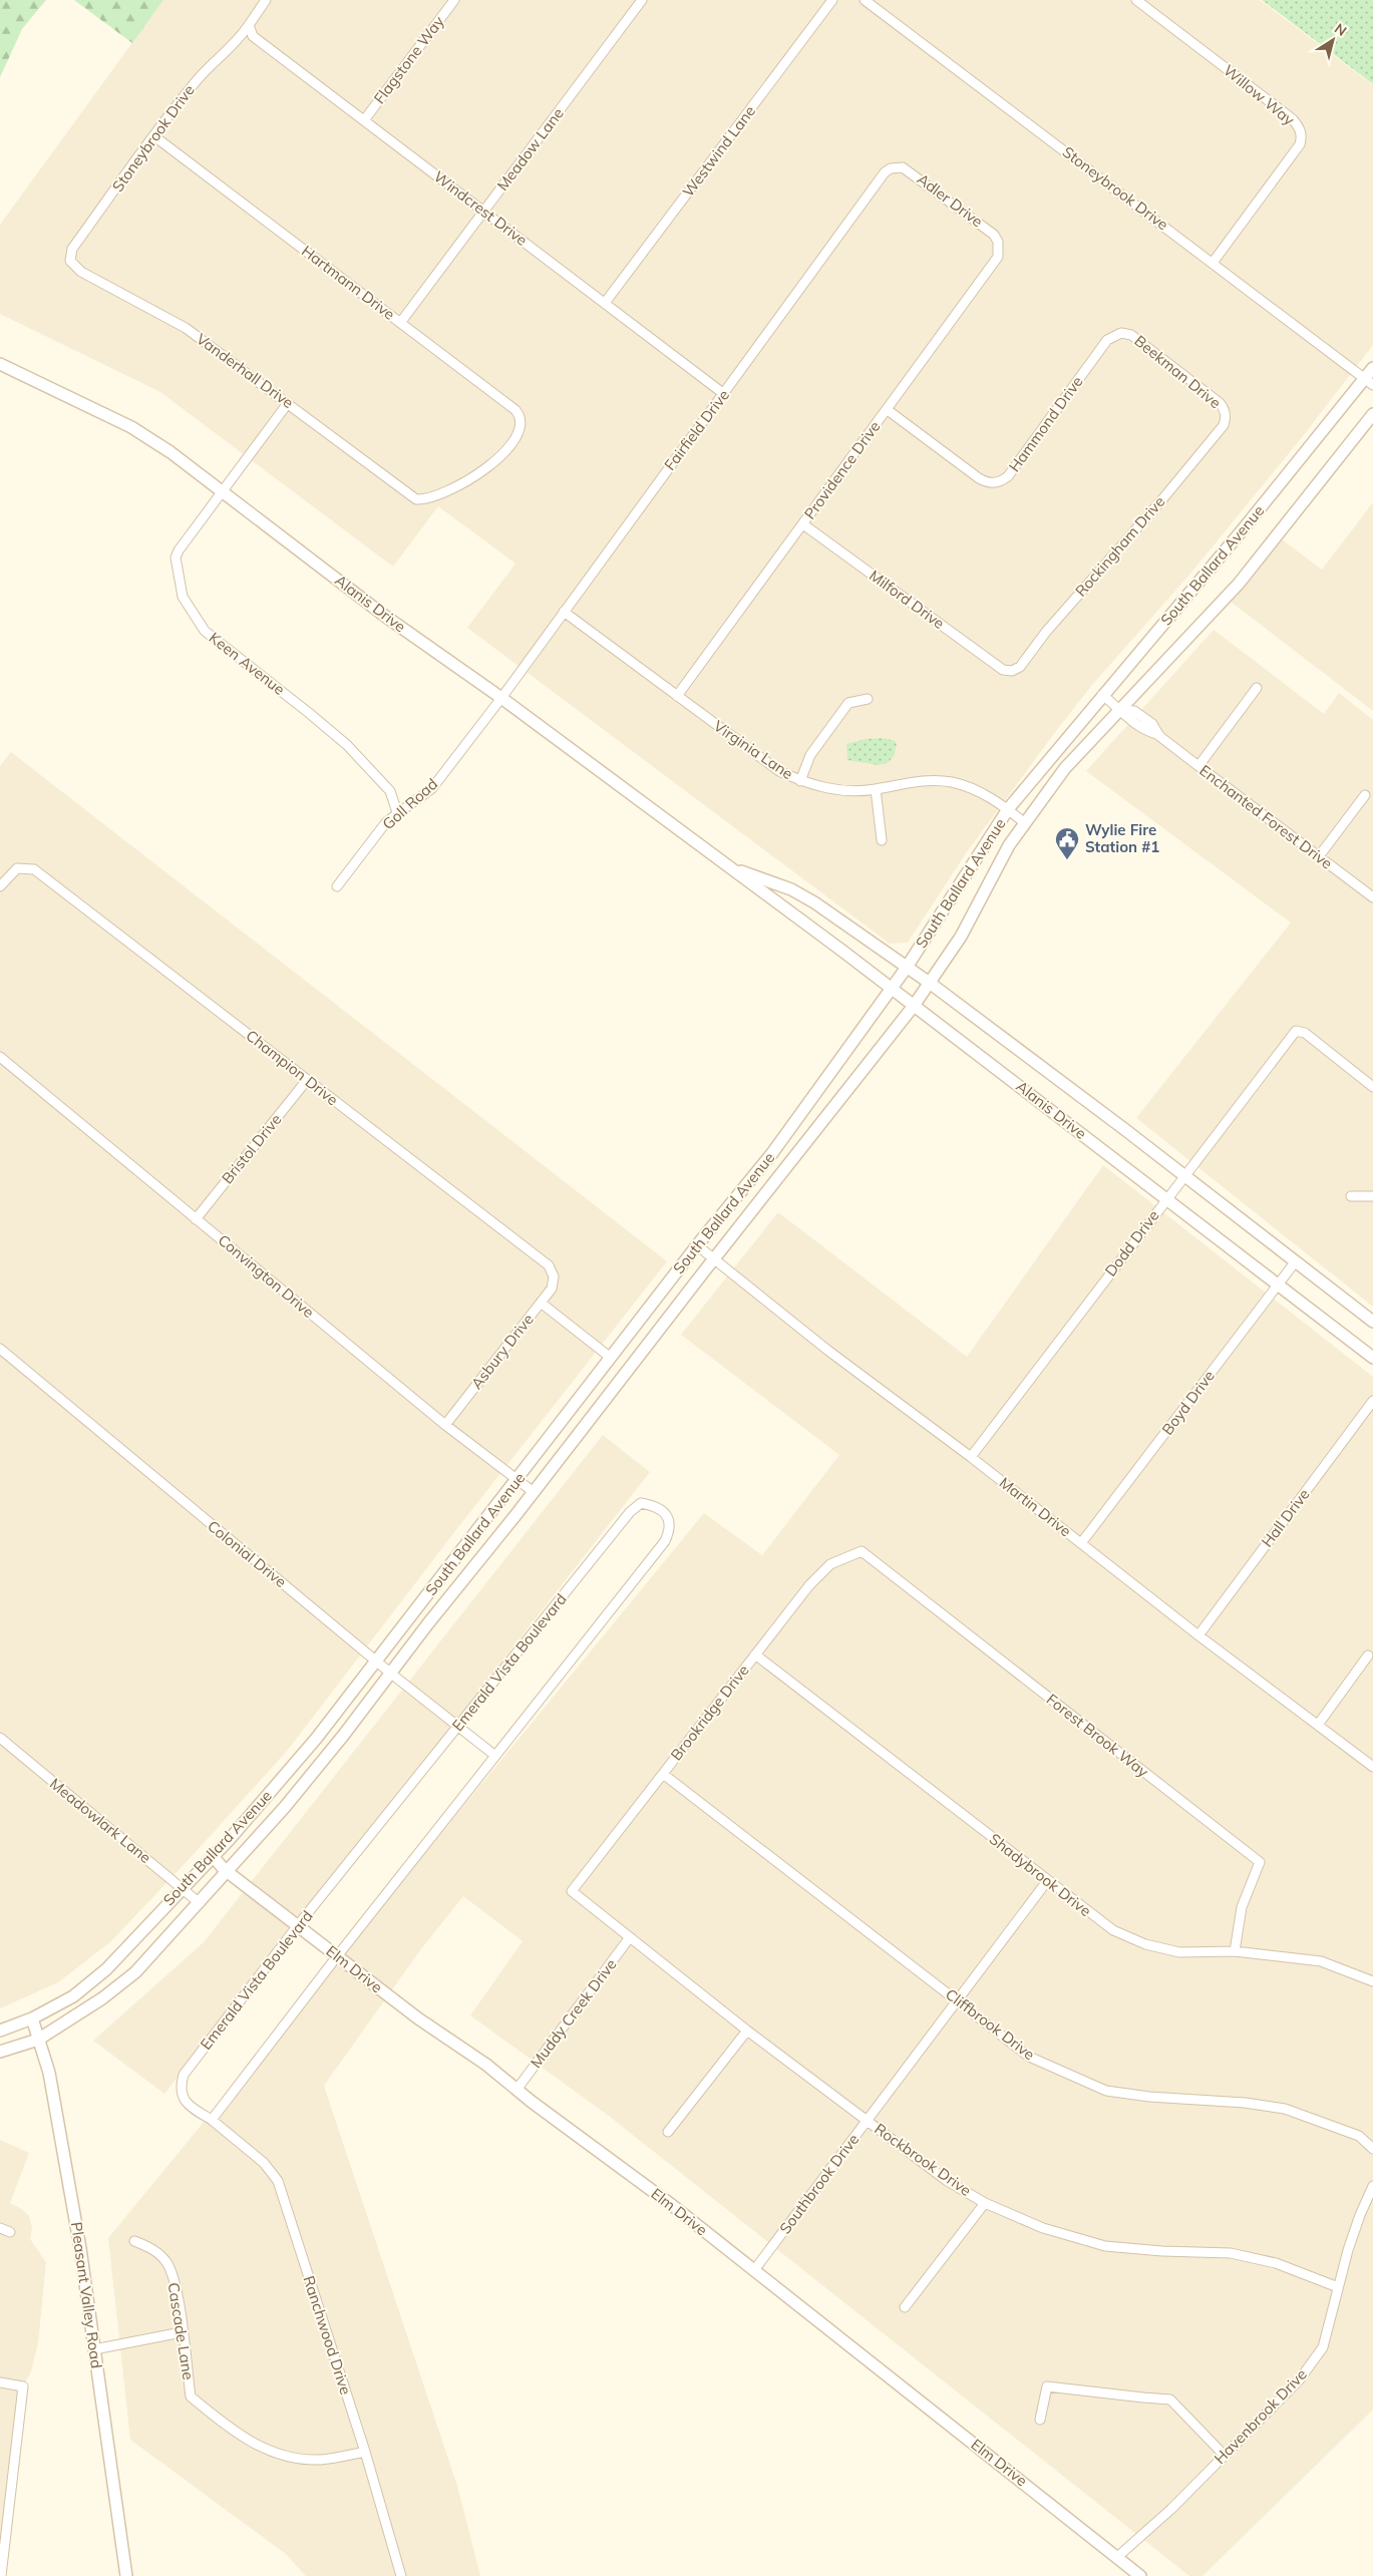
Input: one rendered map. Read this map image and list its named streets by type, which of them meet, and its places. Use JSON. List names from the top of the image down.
{
  "streets": {
    "main road": [
      "South Ballard Avenue",
      "Alanis Drive",
      "Elm Drive",
      "Pleasant Valley Road"
    ],
    "street": [
      "Flagstone Way",
      "Willow Way",
      "Stoneybrook Drive",
      "Meadow Lane",
      "Westwind Lane",
      "Adler Drive",
      "Windcrest Drive",
      "Hartmann Drive",
      "Vanderhall Drive",
      "Beekman Drive",
      "Hammond Drive",
      "Fairfield Drive",
      "Providence Drive",
      "Rockingham Drive",
      "Milford Drive",
      "Keen Avenue",
      "Virginia Lane",
      "Goll Road",
      "Enchanted Forest Drive",
      "Champion Drive",
      "Bristol Drive",
      "Dodd Drive",
      "Convington Drive",
      "Asbury Drive",
      "Boyd Drive",
      "Martin Drive",
      "Hall Drive",
      "Colonial Drive",
      "Emerald Vista Boulevard",
      "Brookridge Drive",
      "Forest Brook Way",
      "Meadowlark Lane",
      "Shadybrook Drive",
      "Muddy Creek Drive",
      "Cliffbrook Drive",
      "Rockbrook Drive",
      "Southbrook Drive",
      "Cascade Lane",
      "Ranchwood Drive",
      "Havenbrook Drive"
    ]
  },
  "crossings": [
    ["Flagstone Way", "Windcrest Drive"],
    ["Willow Way", "Stoneybrook Drive"],
    ["Stoneybrook Drive", "Windcrest Drive"],
    ["Stoneybrook Drive", "Hartmann Drive"],
    ["Stoneybrook Drive", "Vanderhall Drive"],
    ["Stoneybrook Drive", "South Ballard Avenue"],
    ["Meadow Lane", "Windcrest Drive"],
    ["Meadow Lane", "Hartmann Drive"],
    ["Westwind Lane", "Windcrest Drive"],
    ["Adler Drive", "Fairfield Drive"],
    ["Adler Drive", "Providence Drive"],
    ["Windcrest Drive", "Fairfield Drive"],
    ["Hartmann Drive", "Vanderhall Drive"],
    ["Vanderhall Drive", "Keen Avenue"],
    ["Beekman Drive", "Hammond Drive"],
    ["Beekman Drive", "Rockingham Drive"],
    ["Hammond Drive", "Providence Drive"],
    ["Fairfield Drive", "Alanis Drive"],
    ["Fairfield Drive", "Virginia Lane"],
    ["Fairfield Drive", "Goll Road"],
    ["Providence Drive", "Milford Drive"],
    ["Providence Drive", "Virginia Lane"],
    ["Rockingham Drive", "Milford Drive"],
    ["South Ballard Avenue", "Alanis Drive"],
    ["South Ballard Avenue", "Virginia Lane"],
    ["South Ballard Avenue", "Enchanted Forest Drive"],
    ["South Ballard Avenue", "Convington Drive"],
    ["South Ballard Avenue", "Martin Drive"],
    ["South Ballard Avenue", "Colonial Drive"],
    ["South Ballard Avenue", "Meadowlark Lane"],
    ["South Ballard Avenue", "Elm Drive"],
    ["South Ballard Avenue", "Pleasant Valley Road"],
    ["Alanis Drive", "Keen Avenue"],
    ["Alanis Drive", "Goll Road"],
    ["Alanis Drive", "Dodd Drive"],
    ["Alanis Drive", "Boyd Drive"],
    ["Keen Avenue", "Goll Road"],
    ["Champion Drive", "Bristol Drive"],
    ["Champion Drive", "Asbury Drive"],
    ["Bristol Drive", "Convington Drive"],
    ["Dodd Drive", "Martin Drive"],
    ["Convington Drive", "Asbury Drive"],
    ["Boyd Drive", "Martin Drive"],
    ["Martin Drive", "Hall Drive"],
    ["Colonial Drive", "Emerald Vista Boulevard"],
    ["Emerald Vista Boulevard", "Elm Drive"],
    ["Emerald Vista Boulevard", "Ranchwood Drive"],
    ["Brookridge Drive", "Forest Brook Way"],
    ["Brookridge Drive", "Shadybrook Drive"],
    ["Brookridge Drive", "Cliffbrook Drive"],
    ["Brookridge Drive", "Rockbrook Drive"],
    ["Forest Brook Way", "Shadybrook Drive"],
    ["Shadybrook Drive", "Southbrook Drive"],
    ["Elm Drive", "Muddy Creek Drive"],
    ["Elm Drive", "Southbrook Drive"],
    ["Elm Drive", "Havenbrook Drive"],
    ["Muddy Creek Drive", "Rockbrook Drive"],
    ["Cliffbrook Drive", "Southbrook Drive"],
    ["Rockbrook Drive", "Southbrook Drive"],
    ["Rockbrook Drive", "Havenbrook Drive"],
    ["Cascade Lane", "Ranchwood Drive"]
  ],
  "places": {
    "public building": ["Wylie Fire Station #1"]
  },
  "north": "top right"
}
